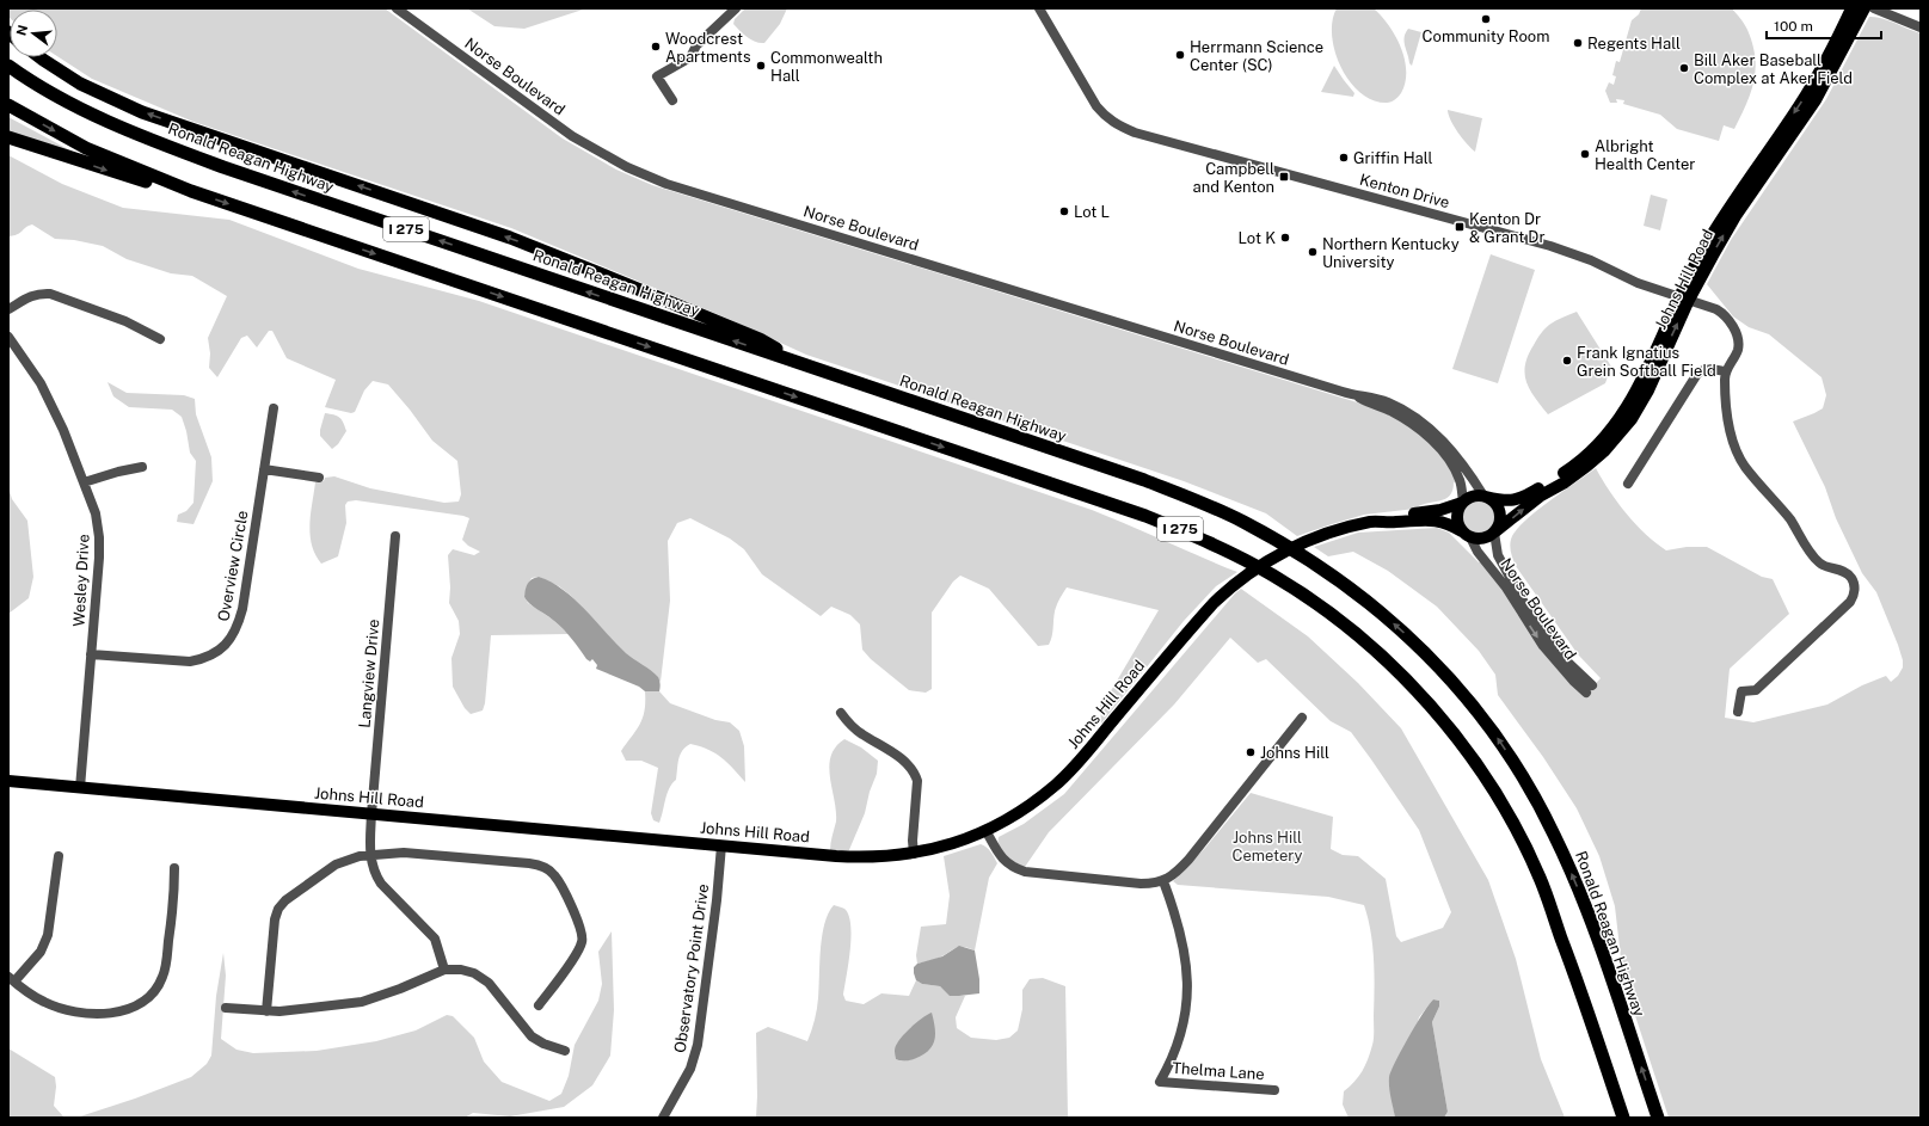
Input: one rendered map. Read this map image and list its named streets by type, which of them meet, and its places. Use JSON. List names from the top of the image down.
{
  "streets": {
    "highway": ["Ronald Reagan Highway", "I 275"],
    "main road": ["Johns Hill Road"],
    "street": [
      "Norse Boulevard",
      "Kenton Drive",
      "Overview Circle",
      "Wesley Drive",
      "Langview Drive",
      "Observatory Point Drive",
      "Thelma Lane"
    ]
  },
  "crossings": [
    ["Norse Boulevard", "Johns Hill Road"],
    ["Kenton Drive", "Johns Hill Road"],
    ["Johns Hill Road", "Wesley Drive"],
    ["Johns Hill Road", "Langview Drive"],
    ["Johns Hill Road", "Observatory Point Drive"],
    ["Overview Circle", "Wesley Drive"]
  ],
  "parks": ["Johns Hill Cemetery"],
  "places": {
    "other": [
      "Community Room",
      "Regents Hall",
      "Woodcrest Apartments",
      "Herrmann Science Center (SC)",
      "Commonwealth Hall",
      "Bill Aker Baseball Complex at Aker Field",
      "Albright Health Center",
      "Griffin Hall",
      "Lot L",
      "Lot K",
      "Northern Kentucky University",
      "Frank Ignatius Grein Softball Field",
      "Johns Hill"
    ],
    "transit": ["Campbell and Kenton", "Kenton Dr & Grant Dr"]
  },
  "scale_bar": "100 m",
  "north": "left"
}
